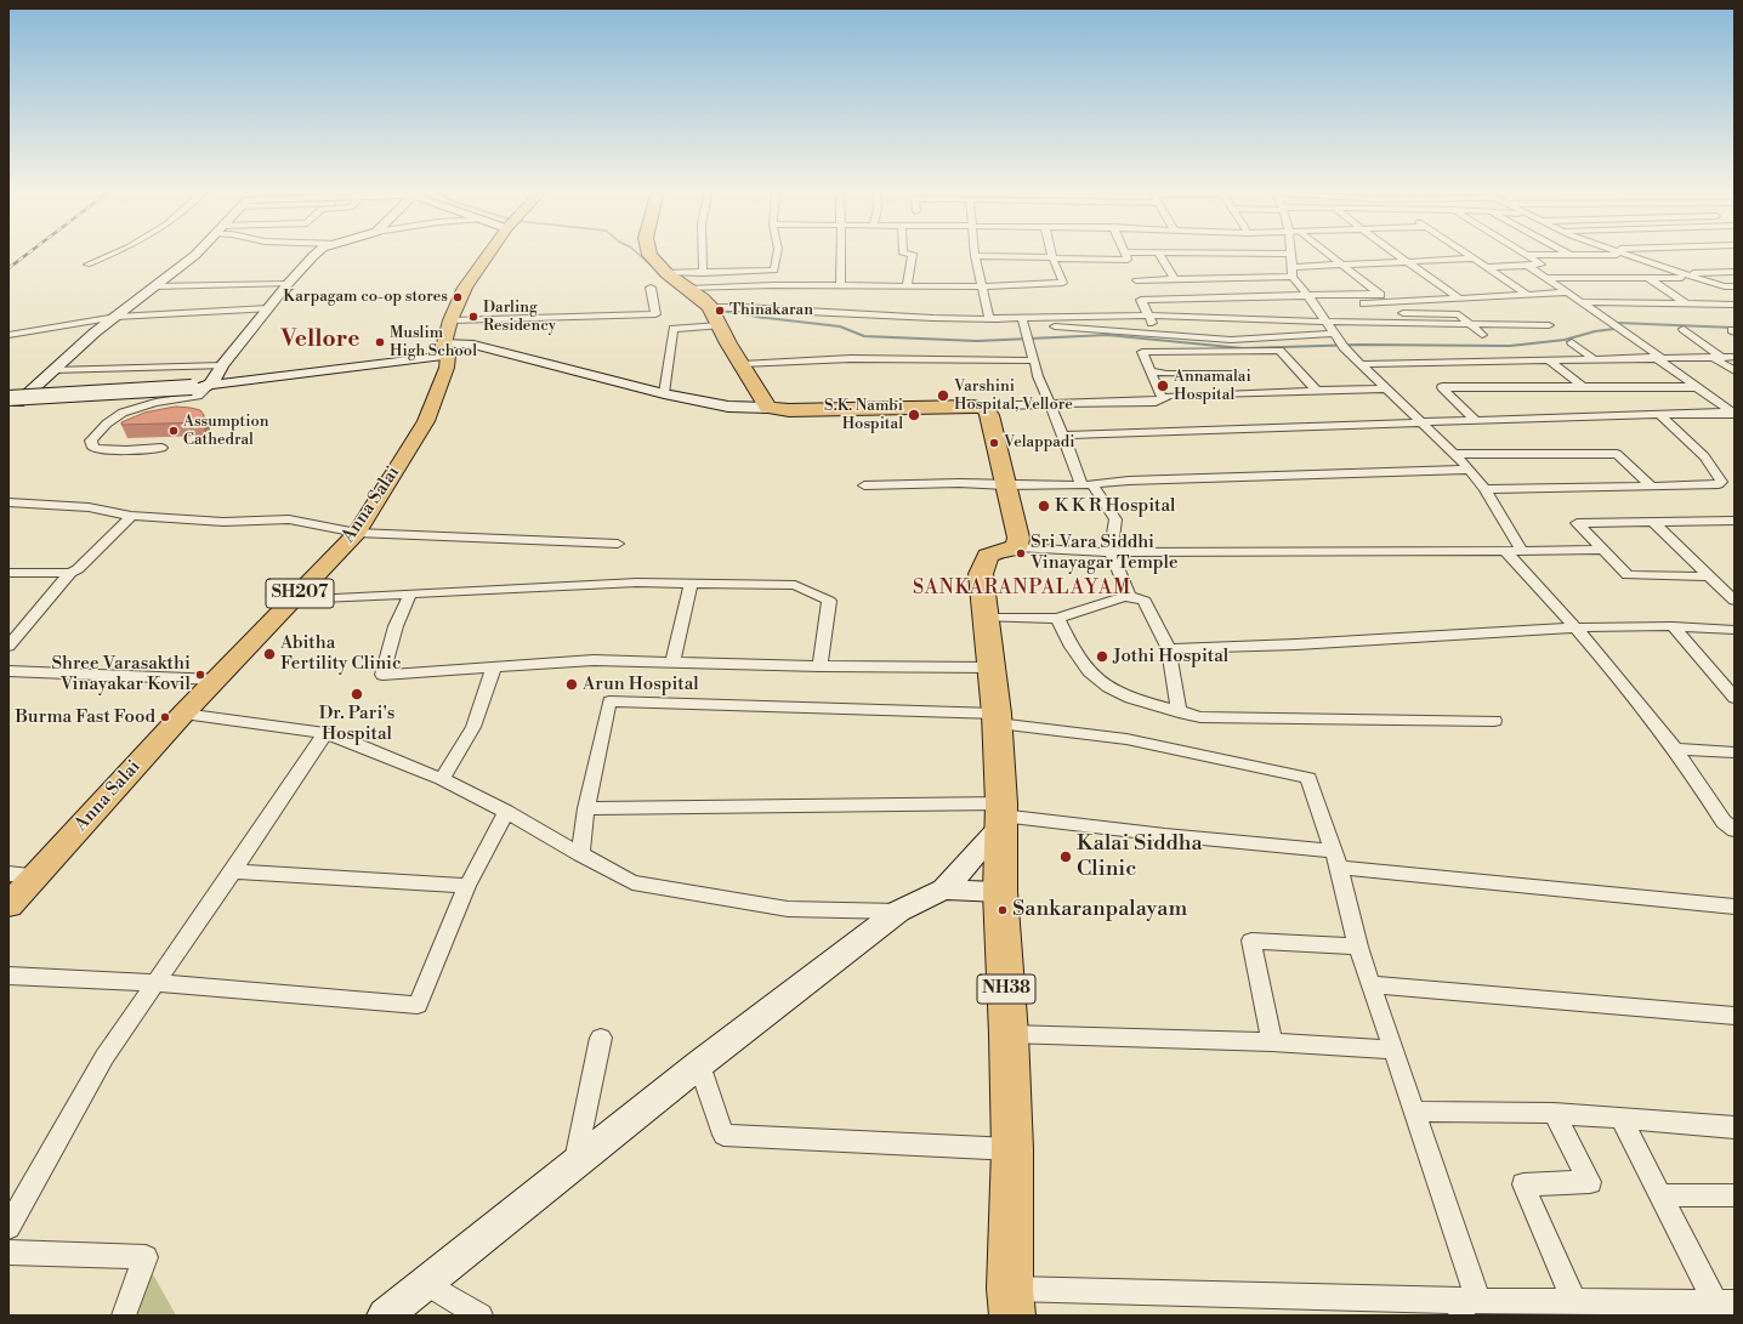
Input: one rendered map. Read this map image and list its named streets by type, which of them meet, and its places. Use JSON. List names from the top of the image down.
{
  "streets": {
    "highway": ["NH38"],
    "main road": ["Anna Salai", "SH207"]
  },
  "districts": ["Vellore", "SANKARANPALAYAM"],
  "places": [
    "Karpagam co-op stores",
    "Thinakaran",
    "Darling Residency",
    "Muslim High School",
    "Annamalai Hospital",
    "Varshini Hospital, Vellore",
    "S.K. Nambi Hospital",
    "Assumption Cathedral",
    "Velappadi",
    "K K R Hospital",
    "Sri Vara Siddhi Vinayagar Temple",
    "Abitha Fertility Clinic",
    "Jothi Hospital",
    "Shree Varasakthi Vinayakar Kovil",
    "Arun Hospital",
    "Dr. Pari's Hospital",
    "Burma Fast Food",
    "Kalai Siddha Clinic",
    "Sankaranpalayam"
  ]
}
